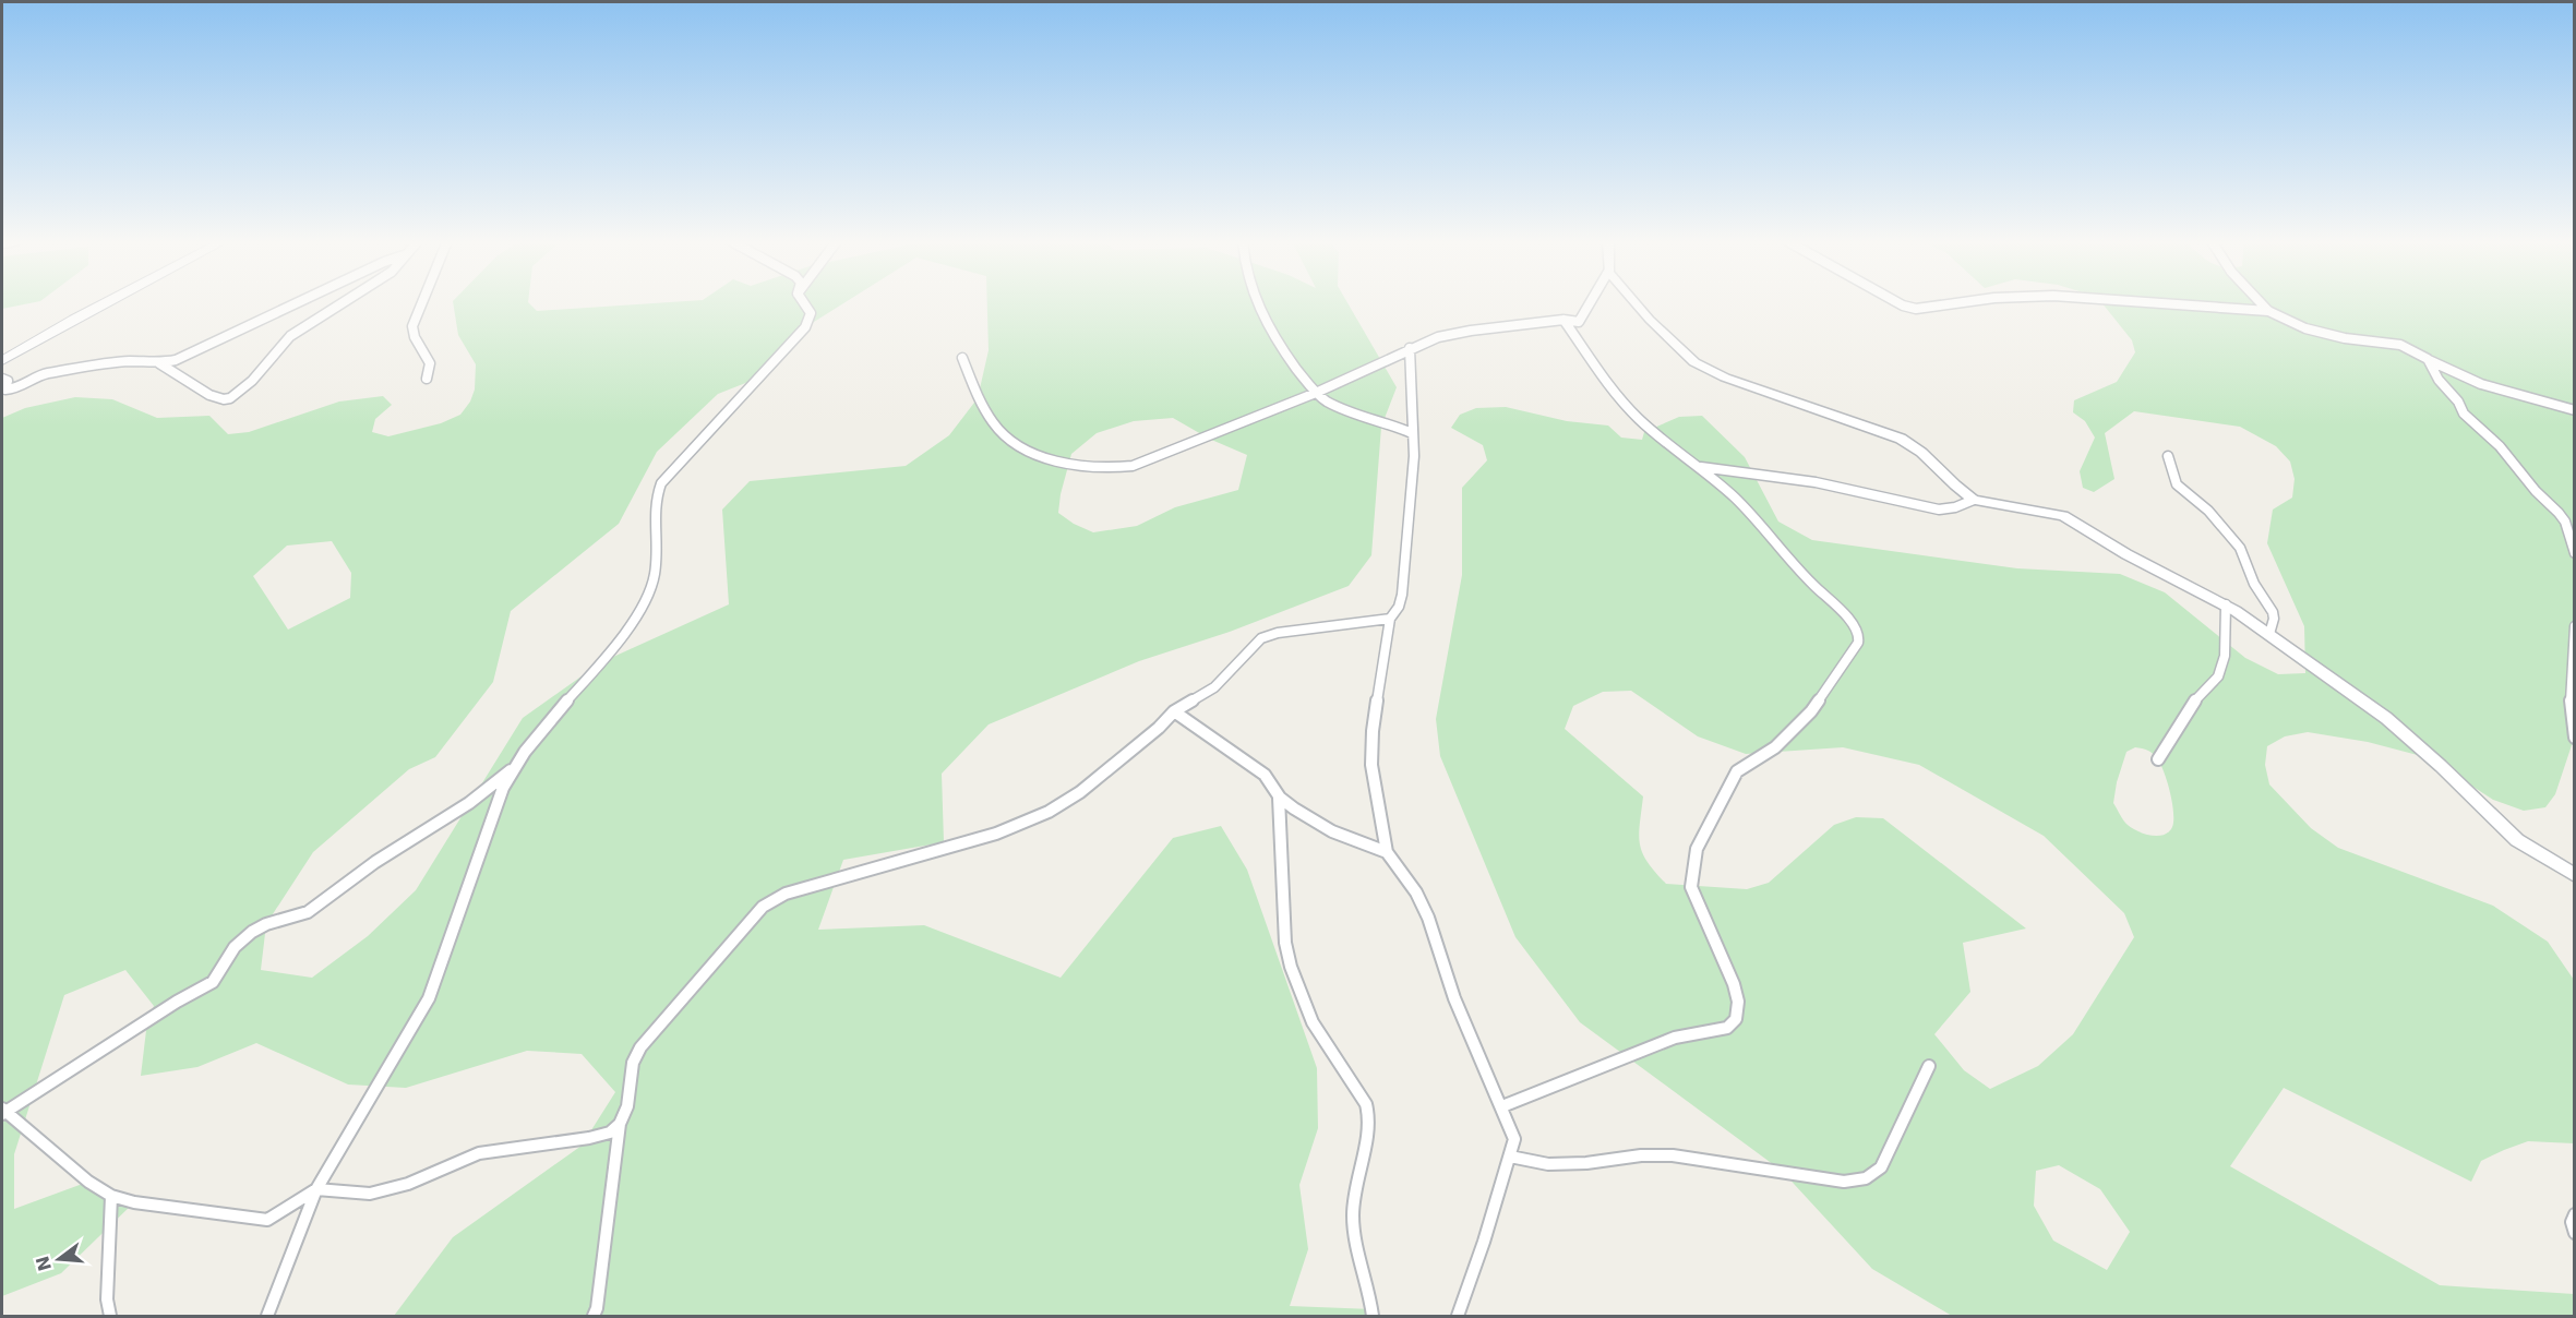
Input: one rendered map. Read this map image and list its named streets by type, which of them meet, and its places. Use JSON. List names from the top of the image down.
{
  "north": "left"
}
